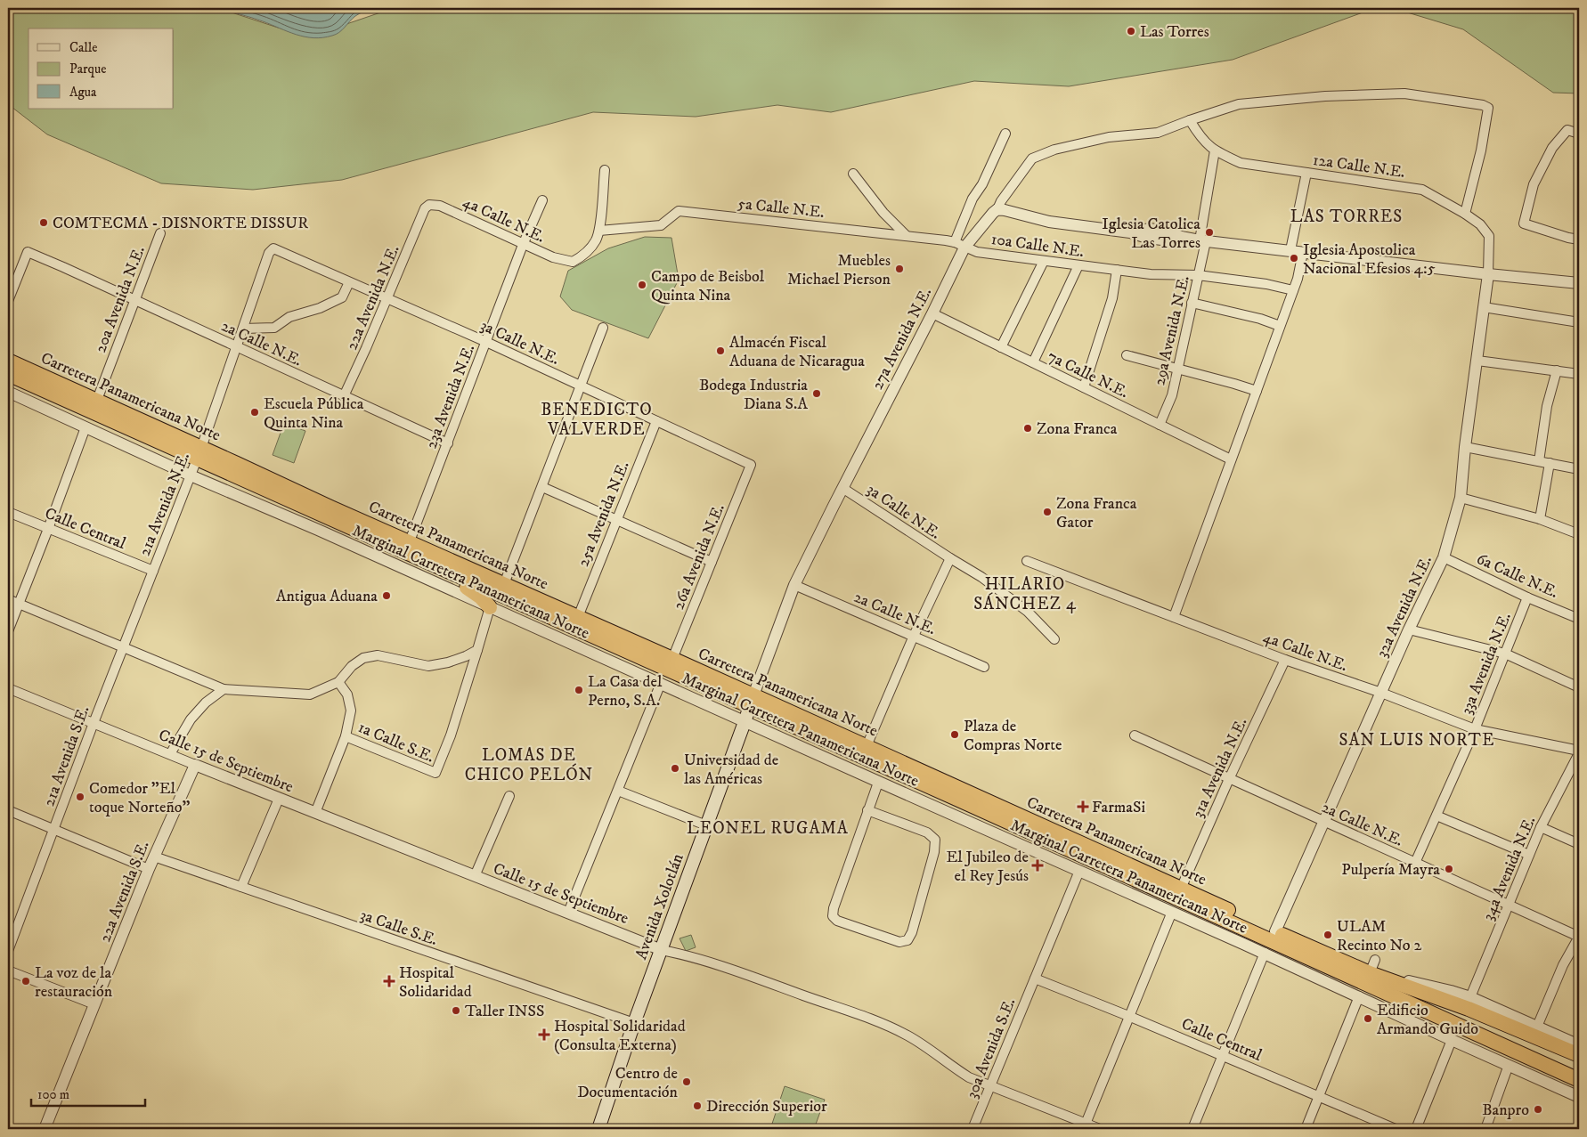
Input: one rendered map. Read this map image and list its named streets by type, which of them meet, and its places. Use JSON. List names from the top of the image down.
{
  "streets": {
    "highway": ["Carretera Panamericana Norte"],
    "main road": ["Avenida Xolotlán"],
    "street": [
      "12a Calle N.E.",
      "5a Calle N.E.",
      "4a Calle N.E.",
      "10a Calle N.E.",
      "22a Avenida N.E.",
      "20a Avenida N.E.",
      "29a Avenida N.E.",
      "27a Avenida N.E.",
      "3a Calle N.E.",
      "2a Calle N.E.",
      "7a Calle N.E.",
      "23a Avenida N.E.",
      "21a Avenida N.E.",
      "25a Avenida N.E.",
      "Calle Central",
      "26a Avenida N.E.",
      "6a Calle N.E.",
      "Marginal Carretera Panamericana Norte",
      "32a Avenida N.E.",
      "33a Avenida N.E.",
      "1a Calle S.E.",
      "21a Avenida S.E.",
      "Calle 15 de Septiembre",
      "31a Avenida N.E.",
      "34a Avenida N.E.",
      "22a Avenida S.E.",
      "3a Calle S.E.",
      "30a Avenida S.E."
    ]
  },
  "crossings": [
    ["12a Calle N.E.", "29a Avenida N.E."],
    ["12a Calle N.E.", "27a Avenida N.E."],
    ["12a Calle N.E.", "32a Avenida N.E."],
    ["5a Calle N.E.", "4a Calle N.E."],
    ["5a Calle N.E.", "10a Calle N.E."],
    ["5a Calle N.E.", "27a Avenida N.E."],
    ["4a Calle N.E.", "22a Avenida N.E."],
    ["4a Calle N.E.", "23a Avenida N.E."],
    ["4a Calle N.E.", "32a Avenida N.E."],
    ["4a Calle N.E.", "33a Avenida N.E."],
    ["4a Calle N.E.", "31a Avenida N.E."],
    ["4a Calle N.E.", "34a Avenida N.E."],
    ["10a Calle N.E.", "29a Avenida N.E."],
    ["10a Calle N.E.", "27a Avenida N.E."],
    ["22a Avenida N.E.", "3a Calle N.E."],
    ["22a Avenida N.E.", "2a Calle N.E."],
    ["20a Avenida N.E.", "2a Calle N.E."],
    ["20a Avenida N.E.", "Carretera Panamericana Norte"],
    ["29a Avenida N.E.", "7a Calle N.E."],
    ["27a Avenida N.E.", "3a Calle N.E."],
    ["27a Avenida N.E.", "2a Calle N.E."],
    ["27a Avenida N.E.", "7a Calle N.E."],
    ["27a Avenida N.E.", "Carretera Panamericana Norte"],
    ["27a Avenida N.E.", "Avenida Xolotlán"],
    ["3a Calle N.E.", "23a Avenida N.E."],
    ["3a Calle N.E.", "21a Avenida N.E."],
    ["3a Calle N.E.", "25a Avenida N.E."],
    ["3a Calle N.E.", "26a Avenida N.E."],
    ["2a Calle N.E.", "23a Avenida N.E."],
    ["2a Calle N.E.", "21a Avenida N.E."],
    ["2a Calle N.E.", "32a Avenida N.E."],
    ["2a Calle N.E.", "33a Avenida N.E."],
    ["2a Calle N.E.", "31a Avenida N.E."],
    ["2a Calle N.E.", "34a Avenida N.E."],
    ["Carretera Panamericana Norte", "23a Avenida N.E."],
    ["Carretera Panamericana Norte", "21a Avenida N.E."],
    ["Carretera Panamericana Norte", "25a Avenida N.E."],
    ["Carretera Panamericana Norte", "26a Avenida N.E."],
    ["Carretera Panamericana Norte", "32a Avenida N.E."],
    ["Carretera Panamericana Norte", "31a Avenida N.E."],
    ["Carretera Panamericana Norte", "Avenida Xolotlán"],
    ["21a Avenida N.E.", "Calle Central"],
    ["21a Avenida N.E.", "Marginal Carretera Panamericana Norte"],
    ["21a Avenida N.E.", "21a Avenida S.E."],
    ["Calle Central", "21a Avenida S.E."],
    ["Calle Central", "30a Avenida S.E."],
    ["6a Calle N.E.", "32a Avenida N.E."],
    ["6a Calle N.E.", "33a Avenida N.E."],
    ["Marginal Carretera Panamericana Norte", "Avenida Xolotlán"],
    ["Marginal Carretera Panamericana Norte", "30a Avenida S.E."],
    ["21a Avenida S.E.", "Calle 15 de Septiembre"],
    ["Calle 15 de Septiembre", "22a Avenida S.E."],
    ["Calle 15 de Septiembre", "Avenida Xolotlán"],
    ["Calle 15 de Septiembre", "30a Avenida S.E."],
    ["22a Avenida S.E.", "3a Calle S.E."],
    ["Avenida Xolotlán", "3a Calle S.E."]
  ],
  "districts": [
    "LAS TORRES",
    "BENEDICTO VALVERDE",
    "HILARIO SÁNCHEZ 4",
    "SAN LUIS NORTE",
    "LOMAS DE CHICO PELÓN",
    "LEONEL RUGAMA"
  ],
  "places": {
    "other": [
      "Las Torres",
      "COMTECMA - DISNORTE DISSUR",
      "Iglesia Catolica Las Torres",
      "Iglesia Apostolica Nacional Efesios 4:5",
      "Muebles Michael Pierson",
      "Campo de Beisbol Quinta Nina",
      "Almacén Fiscal Aduana de Nicaragua",
      "Bodega Industria Diana S.A",
      "Escuela Pública Quinta Nina",
      "Zona Franca",
      "Zona Franca Gator",
      "Antigua Aduana",
      "La Casa del Perno, S.A.",
      "Plaza de Compras Norte",
      "Universidad de las Américas",
      "Comedor \"El toque Norteño\"",
      "Pulpería Mayra",
      "ULAM Recinto No 2",
      "La voz de la restauración",
      "Taller INSS",
      "Edificio Armando Guido",
      "Centro de Documentación",
      "Dirección Superior",
      "Banpro"
    ],
    "health": [
      "FarmaSi",
      "El Jubileo de el Rey Jesús",
      "Hospital Solidaridad",
      "Hospital Solidaridad (Consulta Externa)"
    ]
  },
  "legend": ["Calle", "Parque", "Agua"],
  "scale_bar": "100 m"
}
